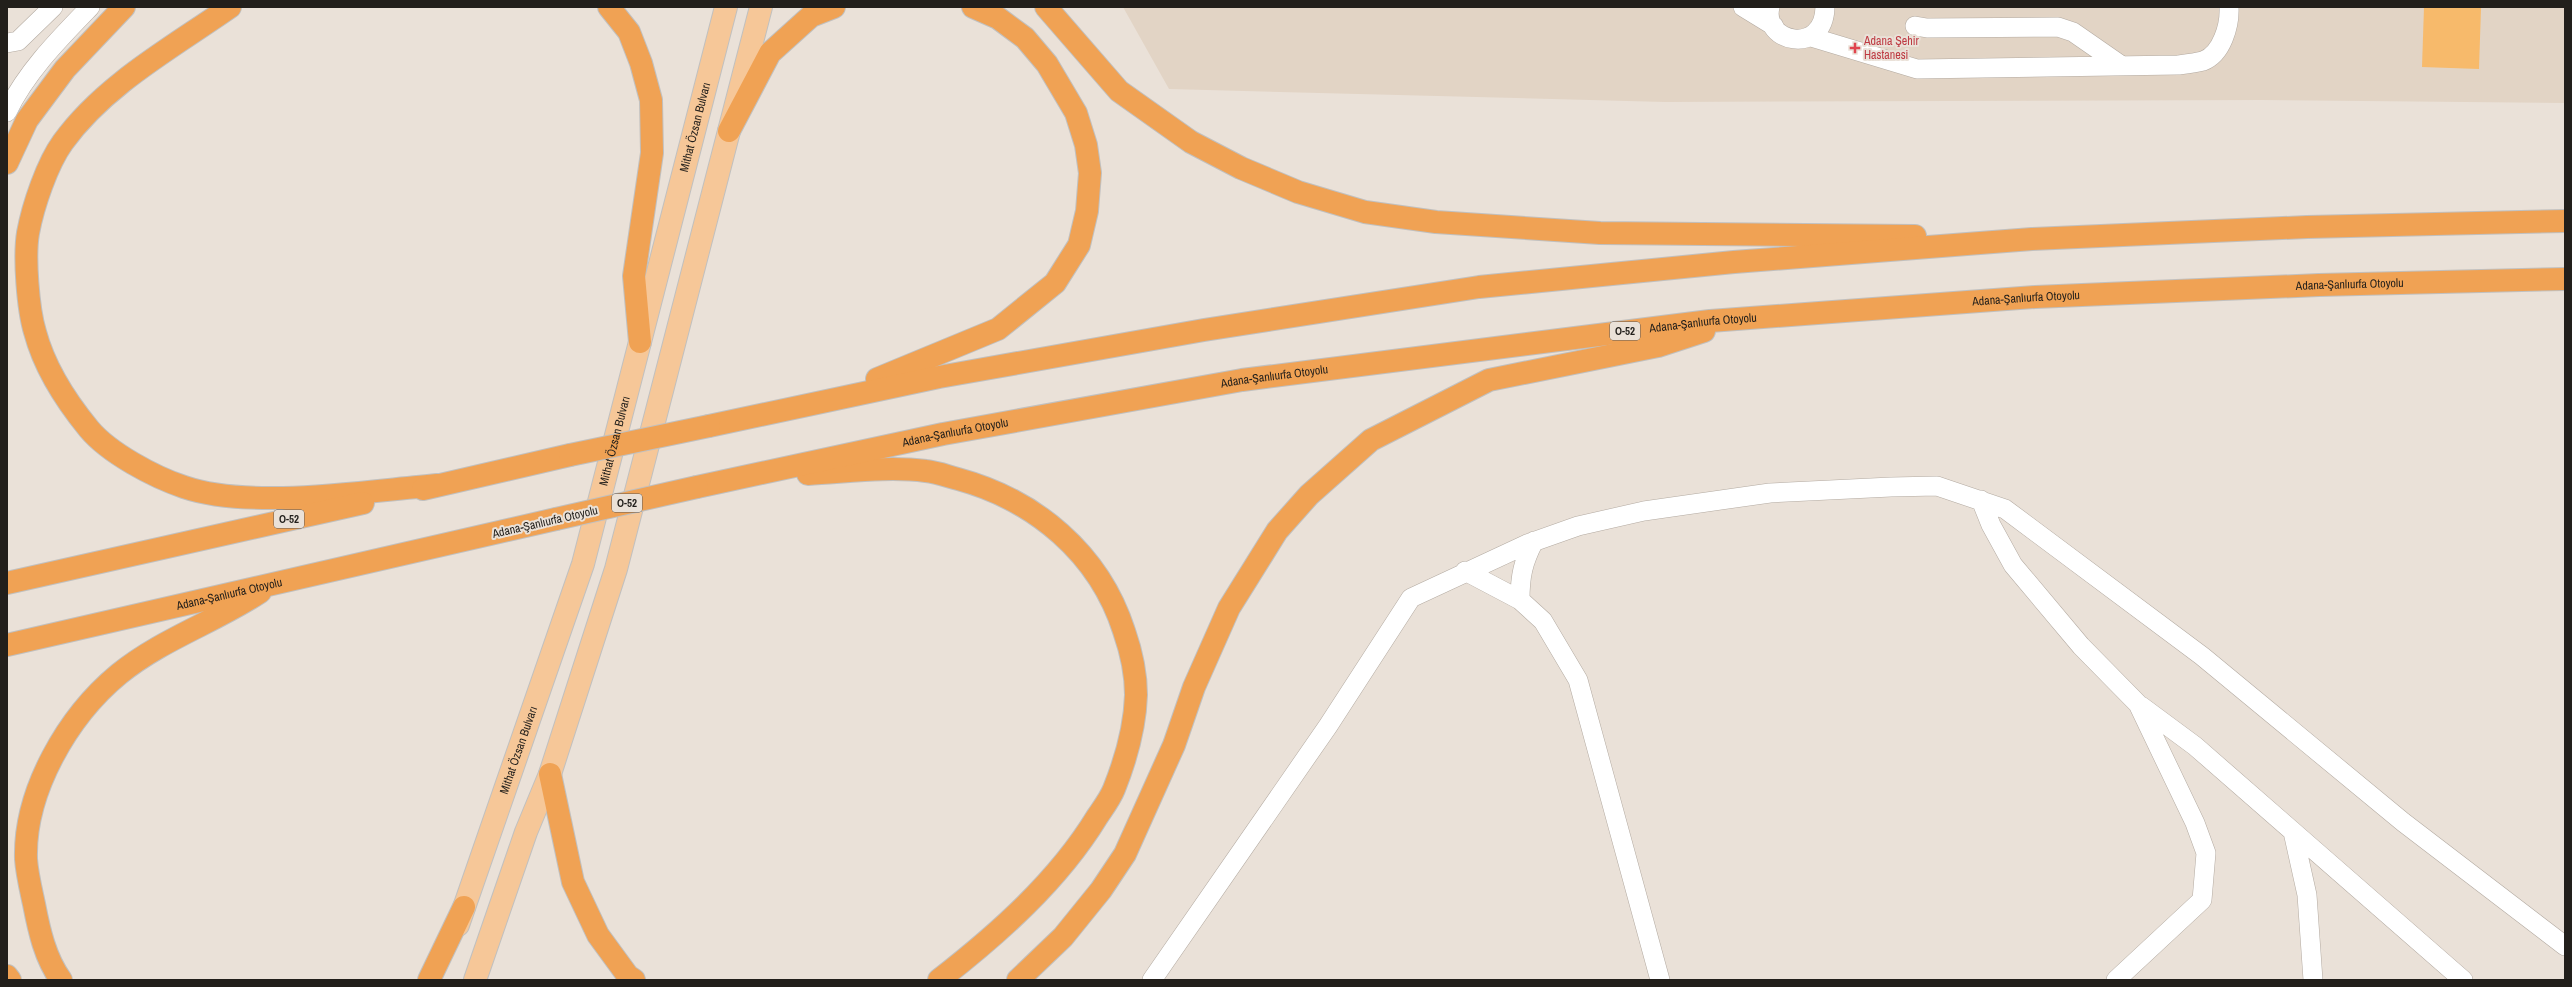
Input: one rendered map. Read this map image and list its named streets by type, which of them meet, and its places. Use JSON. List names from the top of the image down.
{
  "streets": {
    "highway": ["Adana-Şanlıurfa Otoyolu", "O-52"],
    "main road": ["Mithat Özsan Bulvarı"]
  },
  "places": {
    "health": ["Adana Şehir Hastanesi"]
  }
}
